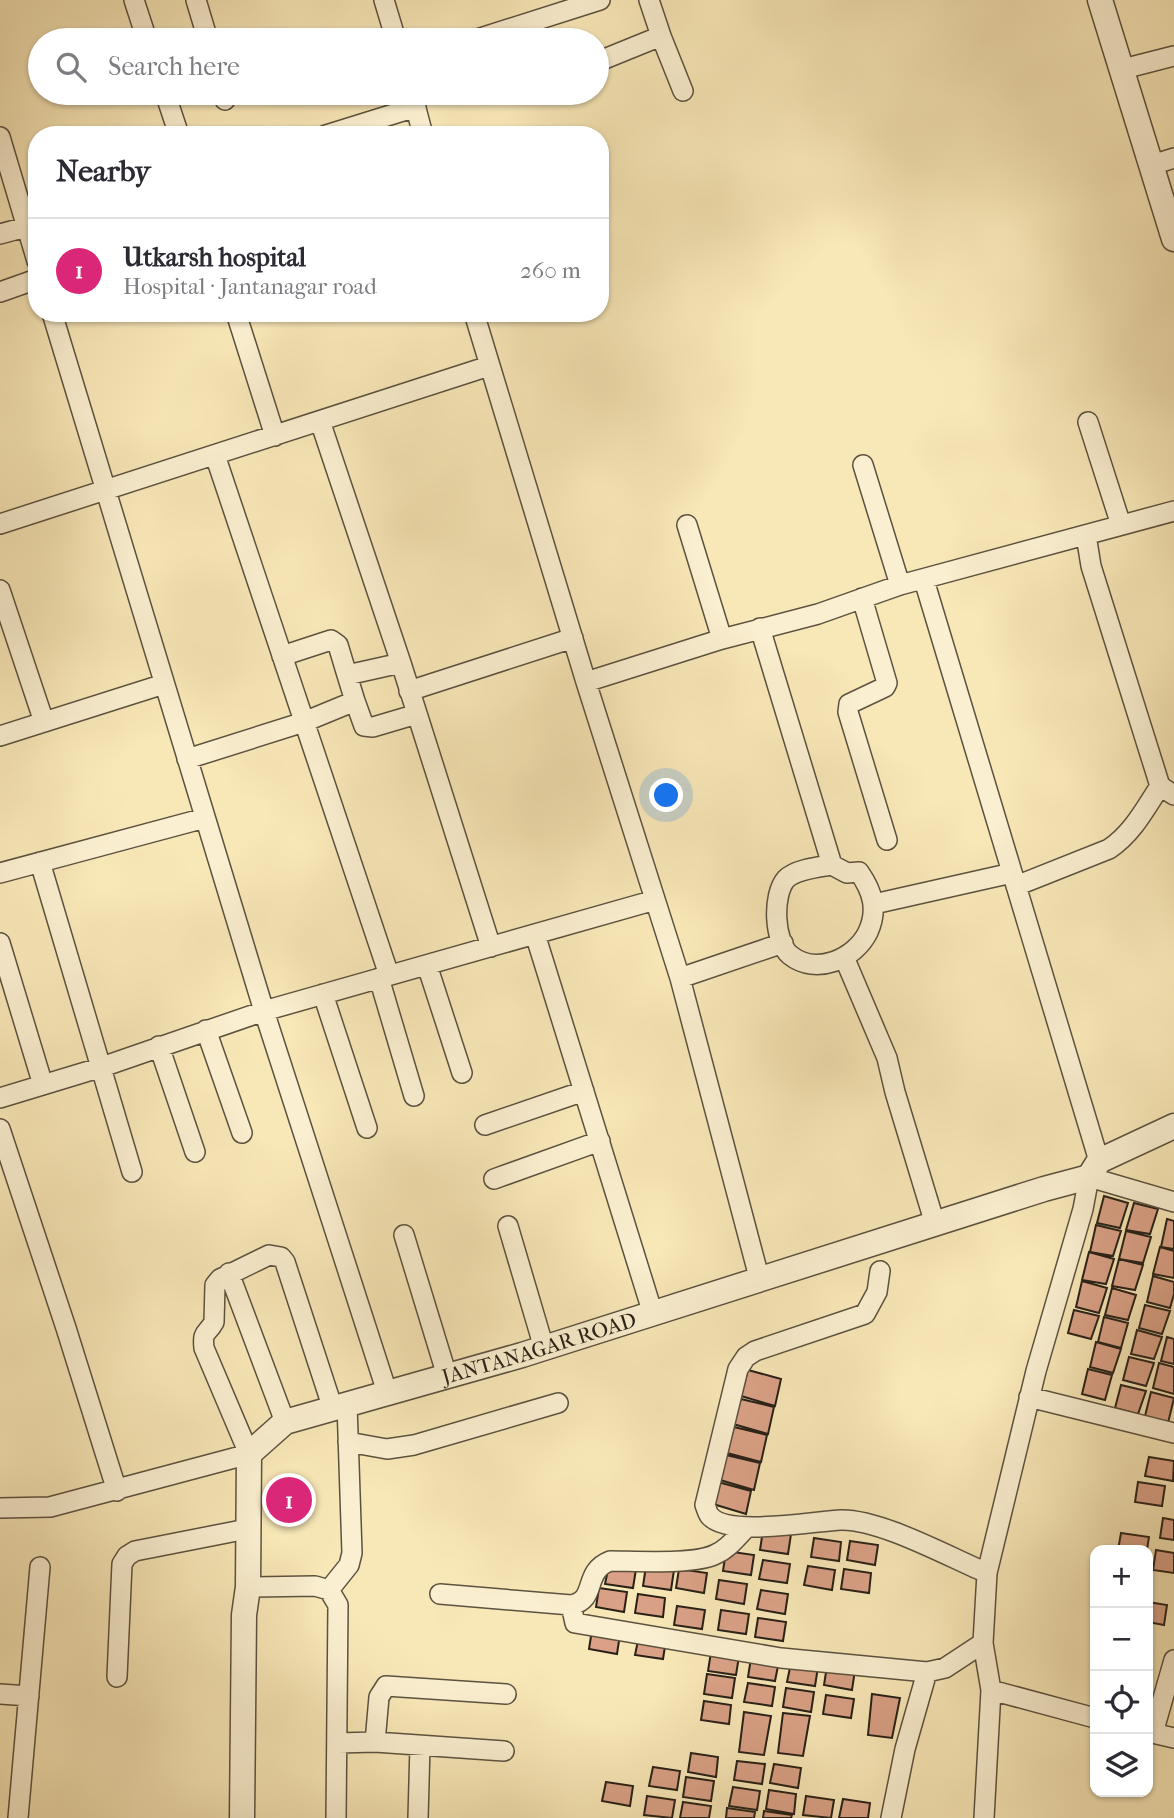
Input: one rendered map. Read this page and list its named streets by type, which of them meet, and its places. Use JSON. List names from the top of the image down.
{
  "streets": {
    "street": ["JANTANAGAR ROAD"]
  },
  "page": {
    "search": "Search here",
    "heading": "Nearby",
    "list": [
      {
        "mark": "1",
        "name": "Utkarsh hospital",
        "note": "Hospital · Jantanagar road",
        "value": "260 m"
      }
    ],
    "pins": "1",
    "map_buttons": ["+", "−"]
  }
}
